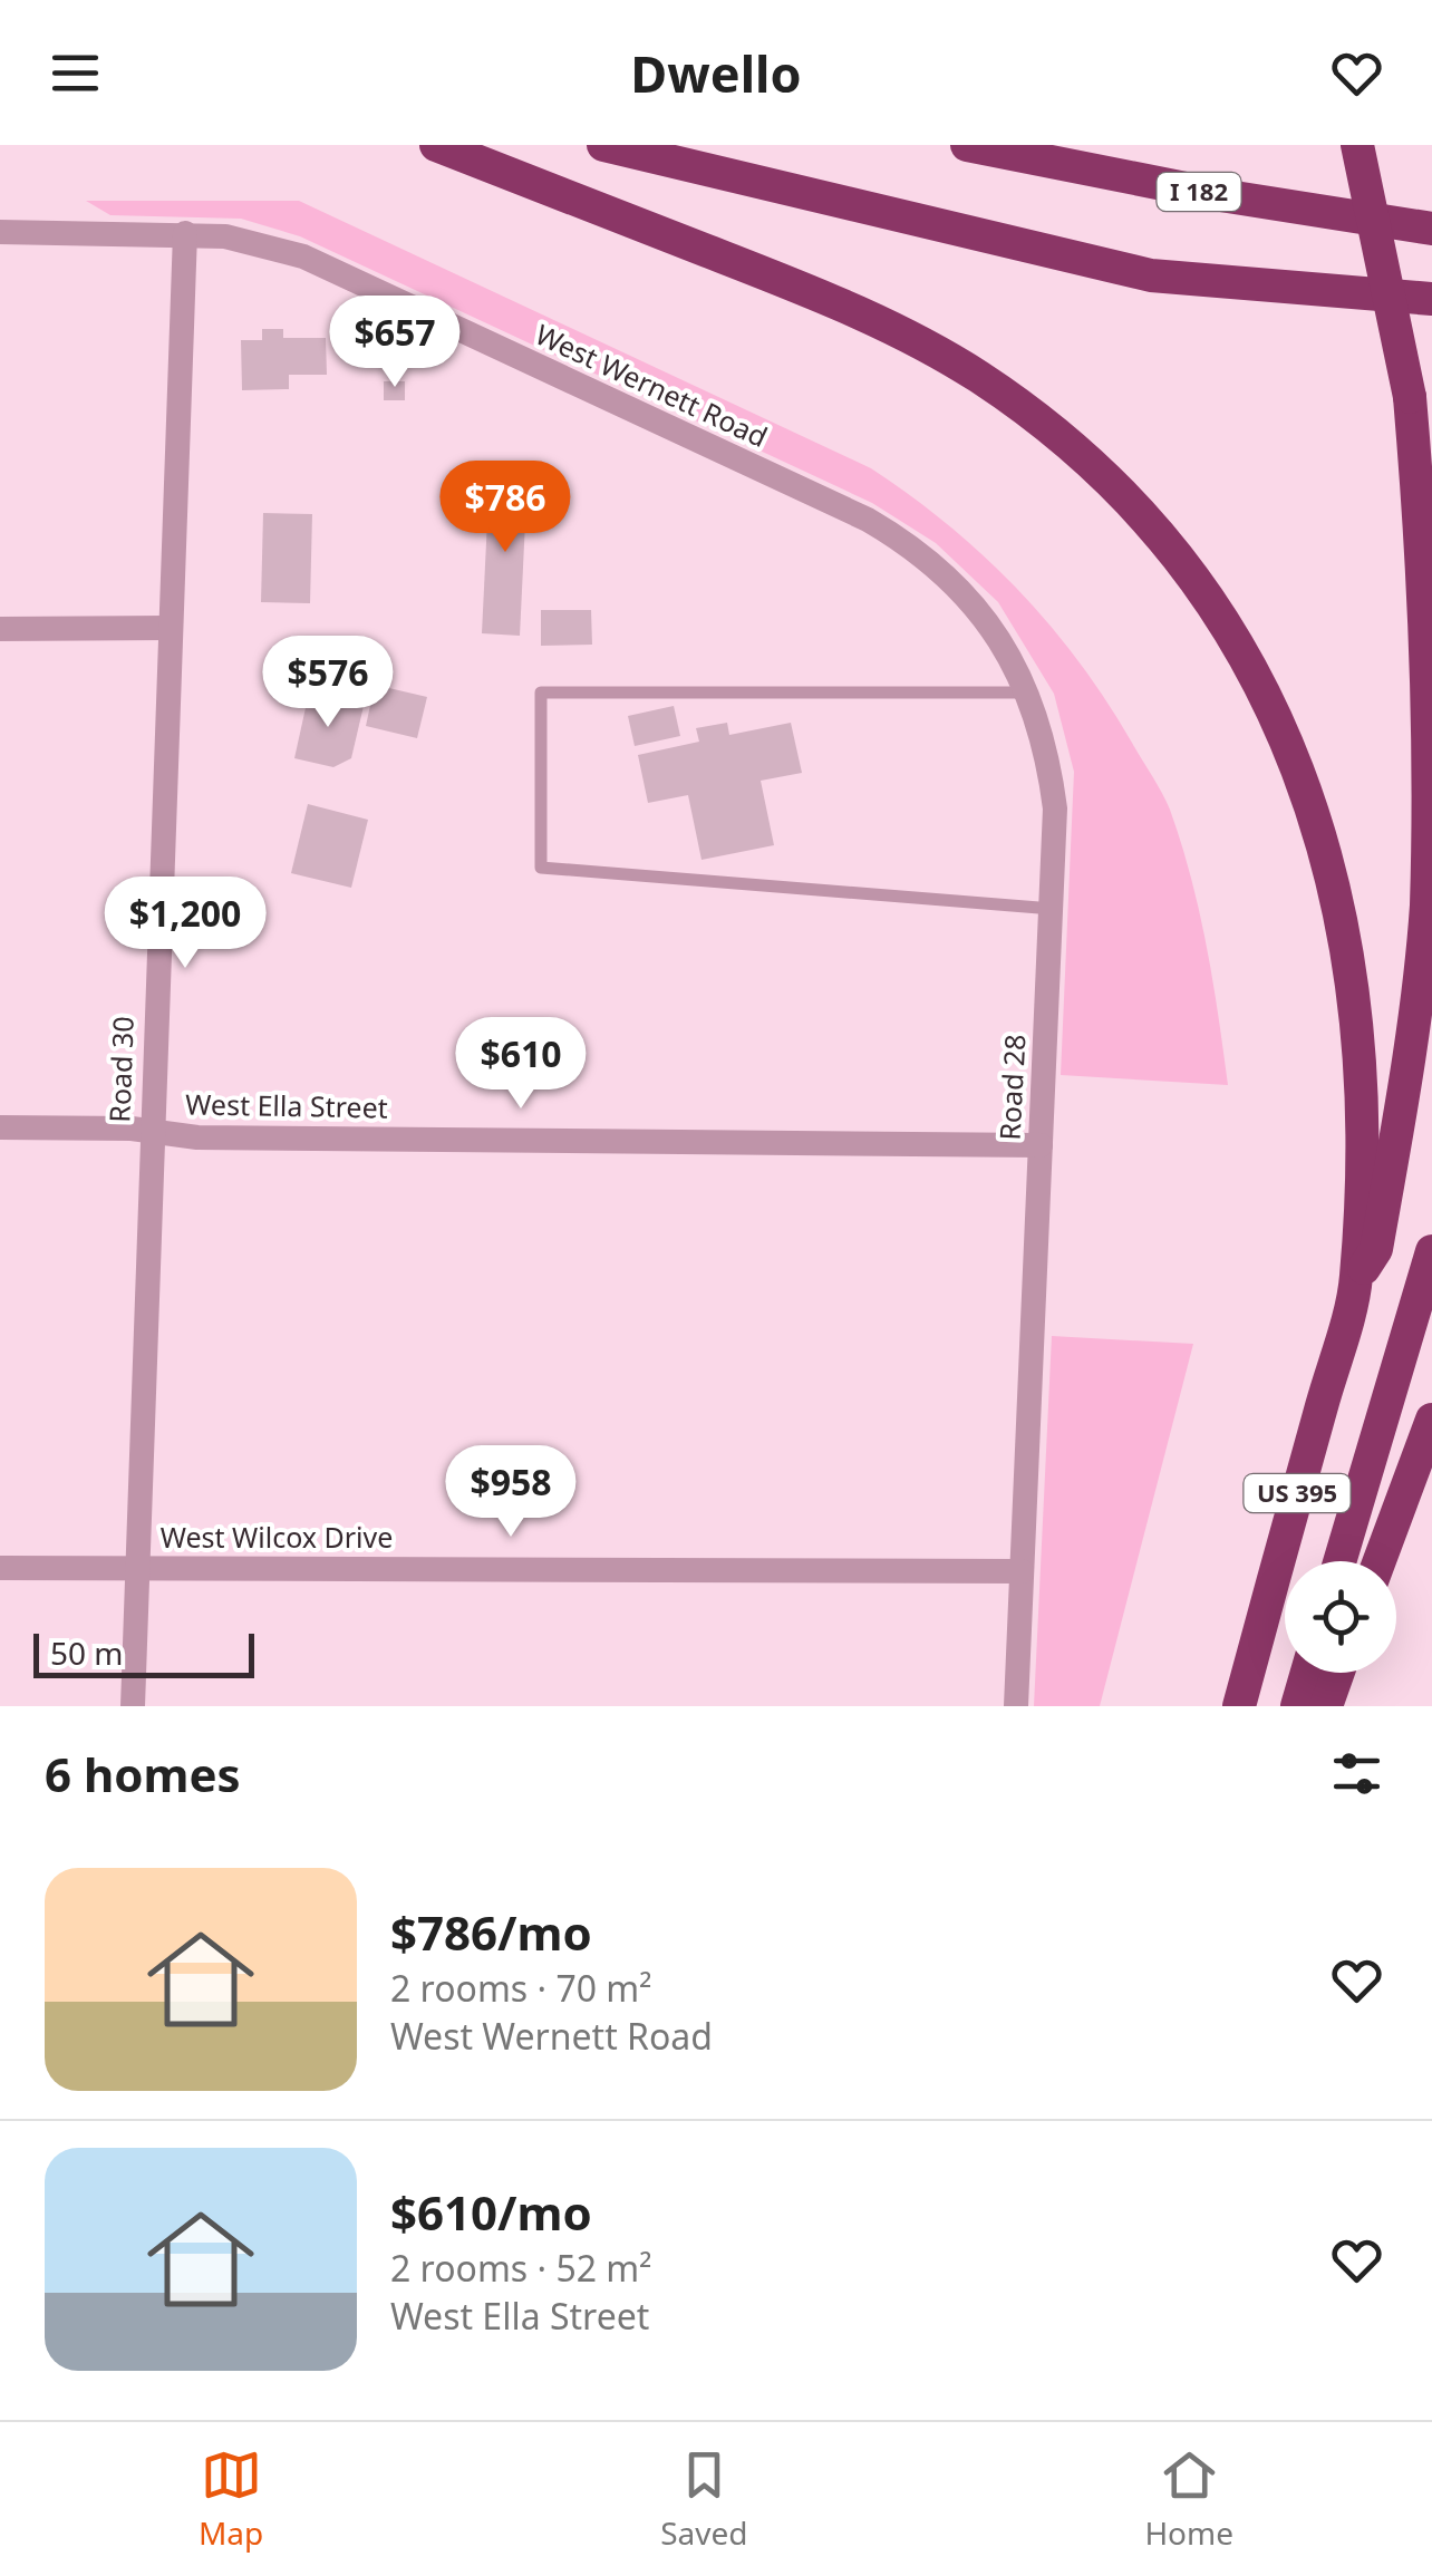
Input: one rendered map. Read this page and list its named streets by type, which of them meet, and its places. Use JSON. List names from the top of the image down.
{
  "streets": {
    "highway": ["I 182", "US 395"],
    "street": [
      "West Wernett Road",
      "Road 30",
      "Road 28",
      "West Ella Street",
      "West Wilcox Drive"
    ]
  },
  "crossings": [
    ["West Wernett Road", "Road 30"],
    ["West Wernett Road", "Road 28"],
    ["Road 30", "West Ella Street"],
    ["Road 30", "West Wilcox Drive"],
    ["Road 28", "West Ella Street"],
    ["Road 28", "West Wilcox Drive"]
  ],
  "scale_bar": "50 m",
  "page": {
    "header": "Dwello",
    "price": [
      "$657",
      "$786",
      "$576",
      "$1,200",
      "$610",
      "$958"
    ],
    "scale": "50 m",
    "heading": "6 homes",
    "list": [
      {
        "name": "$786/mo",
        "note": "2 rooms · 70 m² · West Wernett Road"
      },
      {
        "name": "$610/mo",
        "note": "2 rooms · 52 m² · West Ella Street"
      }
    ],
    "tabs": ["Map", "Saved", "Home"]
  }
}
